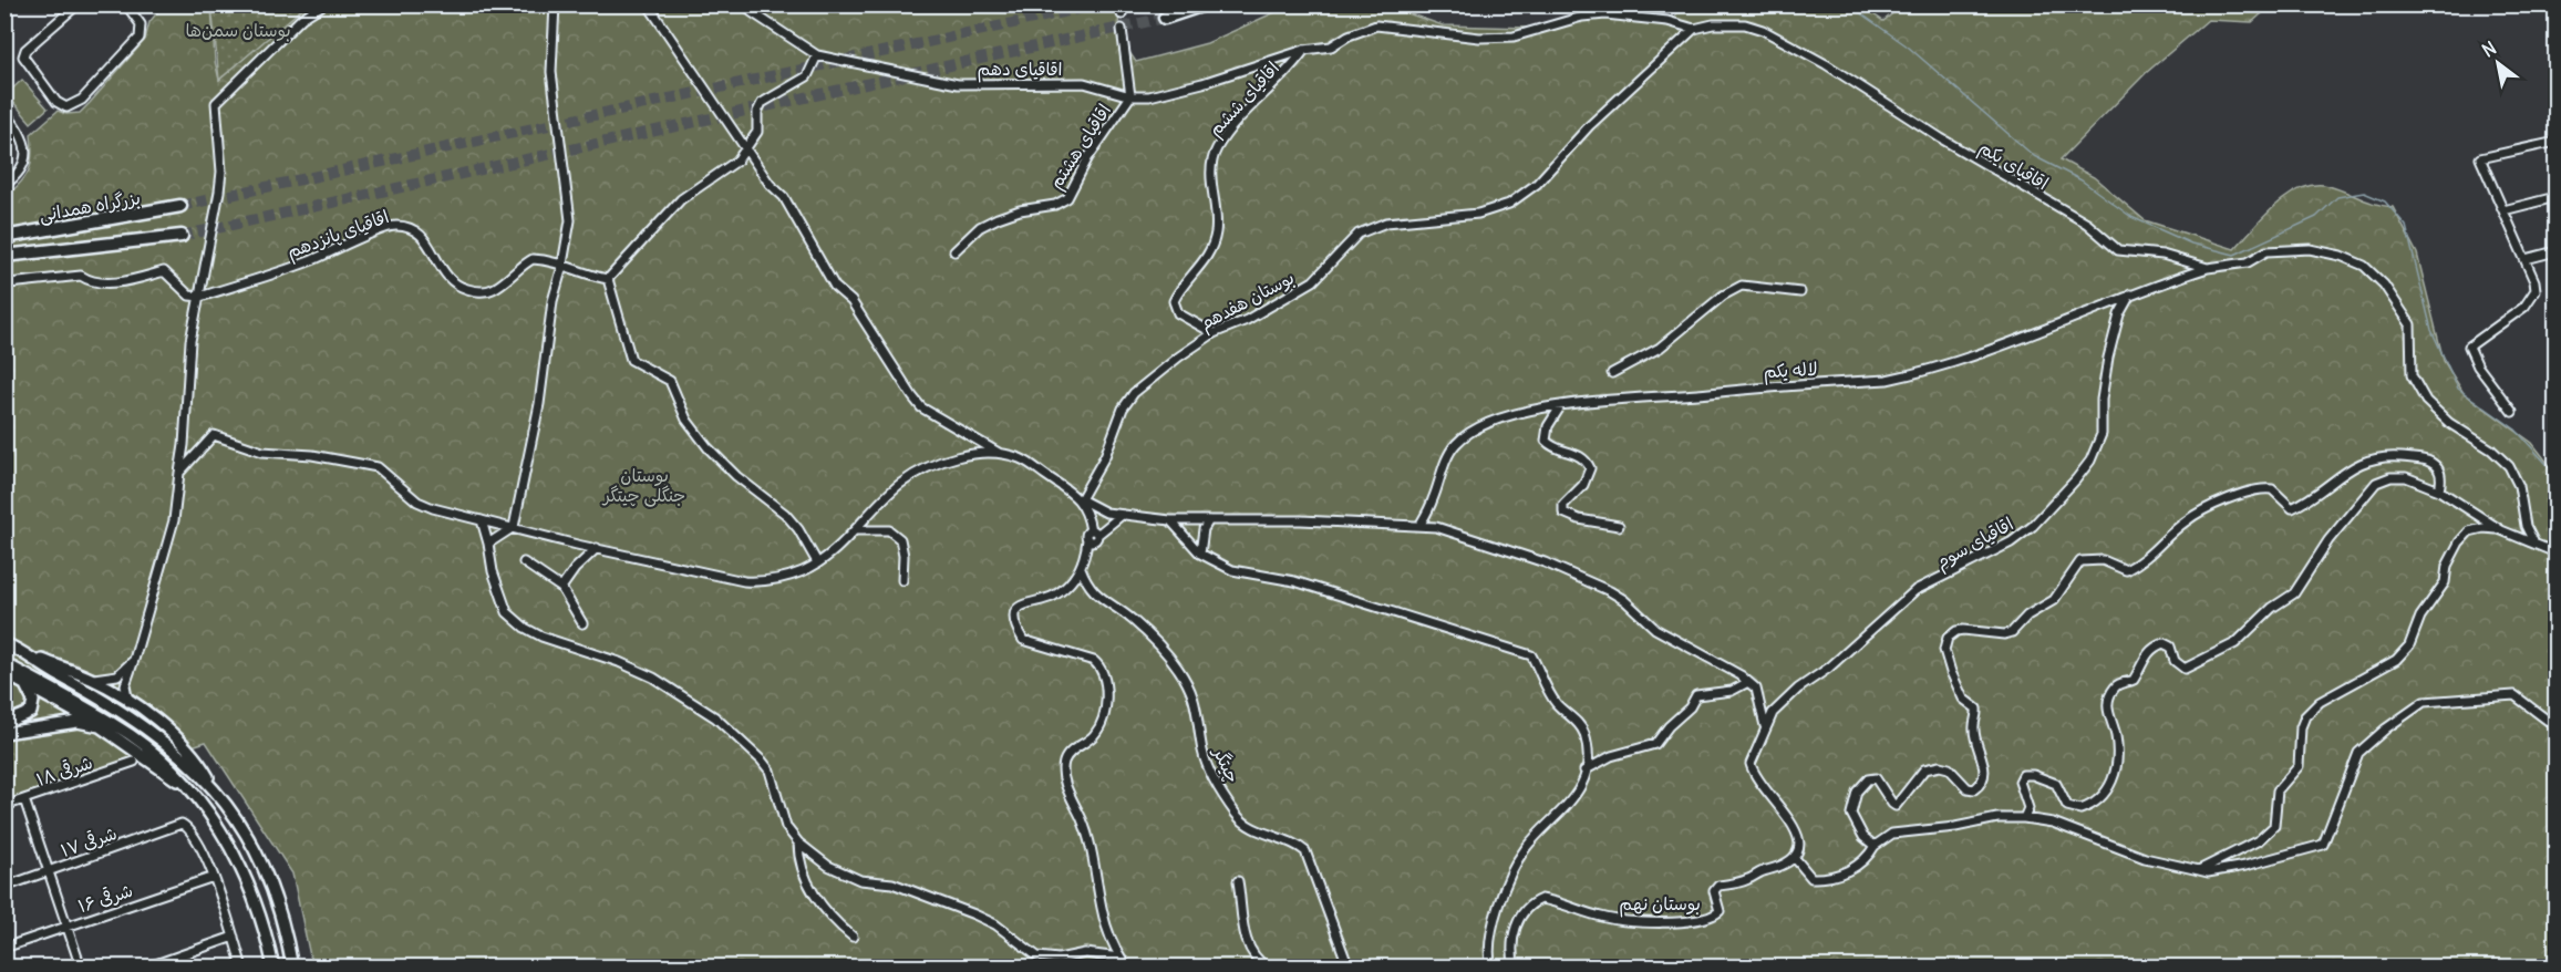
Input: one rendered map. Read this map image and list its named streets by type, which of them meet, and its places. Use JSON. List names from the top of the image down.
{
  "streets": {
    "highway": ["بزرگراه همدانی"],
    "street": [
      "اقاقیای دهم",
      "اقاقیای ششم",
      "اقاقیای هشتم",
      "اقاقیای یکم",
      "اقاقیای پانزدهم",
      "بوستان هفدهم",
      "لاله یکم",
      "اقاقیای سوم",
      "چیتگر",
      "۱۸ شرقی",
      "۱۷ شرقی",
      "۱۶ شرقی",
      "بوستان نهم"
    ]
  },
  "crossings": [
    ["اقاقیای دهم", "اقاقیای ششم"],
    ["اقاقیای دهم", "اقاقیای هشتم"],
    ["اقاقیای دهم", "اقاقیای یکم"],
    ["اقاقیای ششم", "اقاقیای یکم"],
    ["اقاقیای ششم", "بوستان هفدهم"],
    ["اقاقیای یکم", "بوستان هفدهم"],
    ["اقاقیای یکم", "لاله یکم"],
    ["لاله یکم", "اقاقیای سوم"],
    ["۱۷ شرقی", "۱۶ شرقی"]
  ],
  "parks": ["بوستان سمن‌ها", "بوستان جنگلی چیتگر"],
  "north": "top left"
}
